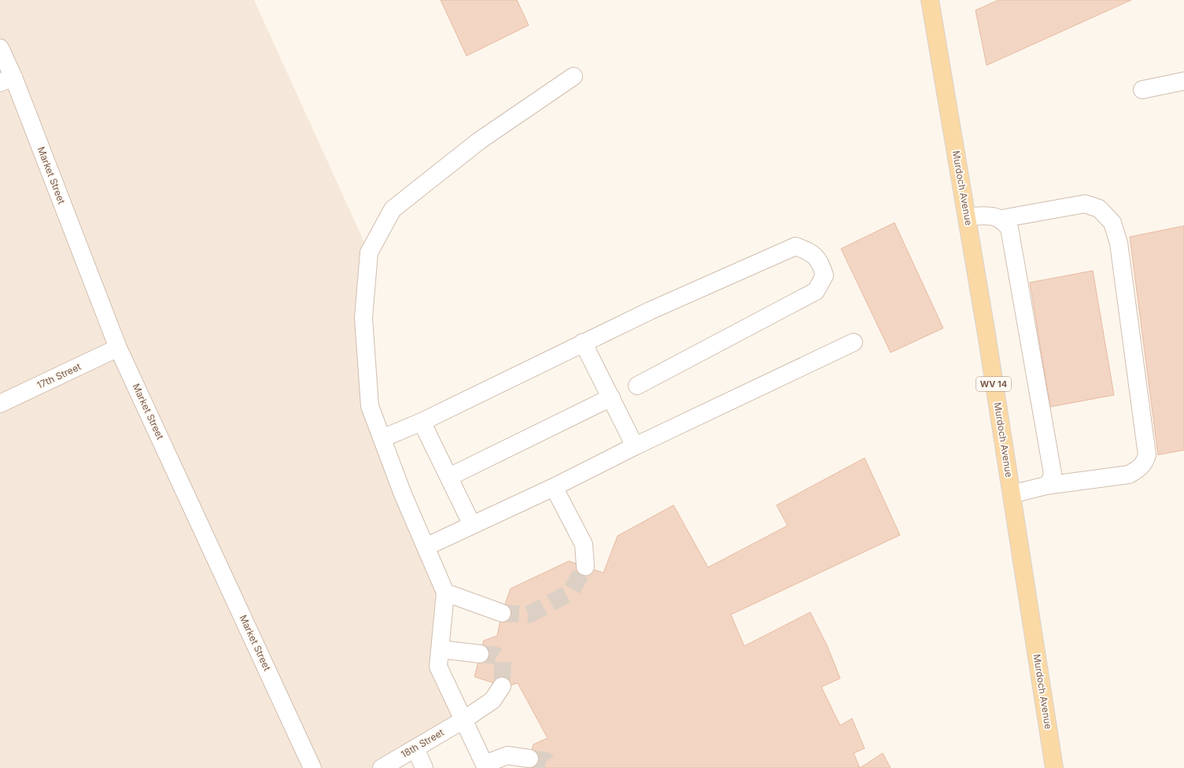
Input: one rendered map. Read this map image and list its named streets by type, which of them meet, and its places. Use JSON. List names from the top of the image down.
{
  "streets": {
    "main road": ["Murdoch Avenue", "WV 14"],
    "street": ["Market Street", "17th Street", "18th Street"]
  },
  "crossings": [
    ["Market Street", "17th Street"]
  ]
}
